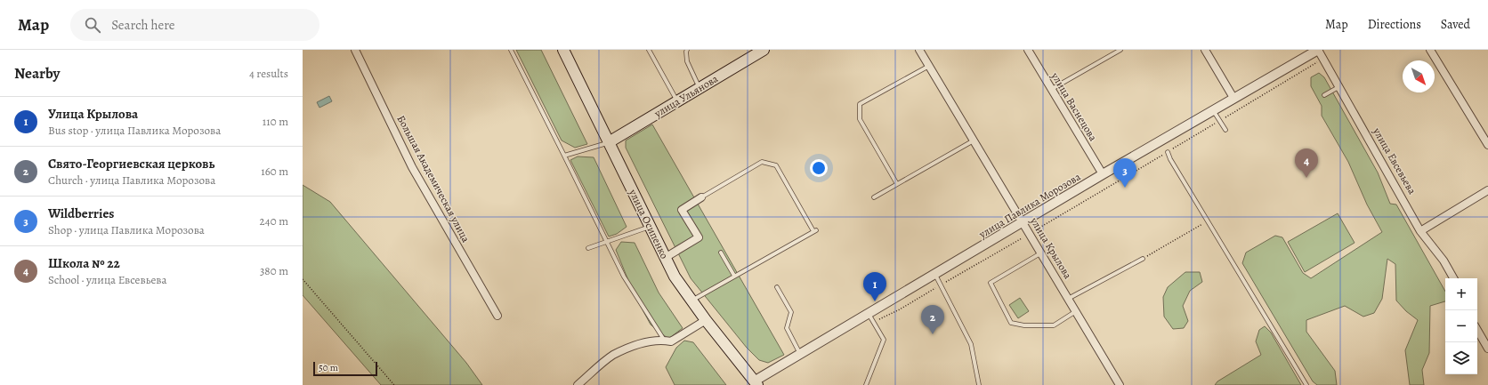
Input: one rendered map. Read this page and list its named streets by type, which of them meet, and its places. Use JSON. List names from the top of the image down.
{
  "streets": {
    "main road": ["улица Ульянова", "улица Осипенко"],
    "street": [
      "улица Васнецова",
      "улица Евсевьева",
      "Большая Академическая улица",
      "улица Павлика Морозова",
      "улица Крылова"
    ]
  },
  "crossings": [
    ["улица Ульянова", "улица Осипенко"],
    ["улица Васнецова", "улица Павлика Морозова"],
    ["улица Евсевьева", "улица Павлика Морозова"],
    ["улица Павлика Морозова", "улица Осипенко"],
    ["улица Павлика Морозова", "улица Крылова"]
  ],
  "scale_bar": "50 m",
  "north": "bottom right",
  "page": {
    "header": "Map",
    "search": "Search here",
    "nav": ["Map", "Directions", "Saved"],
    "heading": ["Nearby", "4 results"],
    "list": [
      {
        "mark": "1",
        "name": "Улица Крылова",
        "note": "Bus stop · улица Павлика Морозова",
        "value": "110 m"
      },
      {
        "mark": "2",
        "name": "Свято-Георгиевская церковь",
        "note": "Church · улица Павлика Морозова",
        "value": "160 m"
      },
      {
        "mark": "3",
        "name": "Wildberries",
        "note": "Shop · улица Павлика Морозова",
        "value": "240 m"
      },
      {
        "mark": "4",
        "name": "Школа № 22",
        "note": "School · улица Евсевьева",
        "value": "380 m"
      }
    ],
    "pins": [
      "4",
      "3",
      "1",
      "2"
    ],
    "map_buttons": ["+", "−"],
    "scale": "50 m"
  }
}
